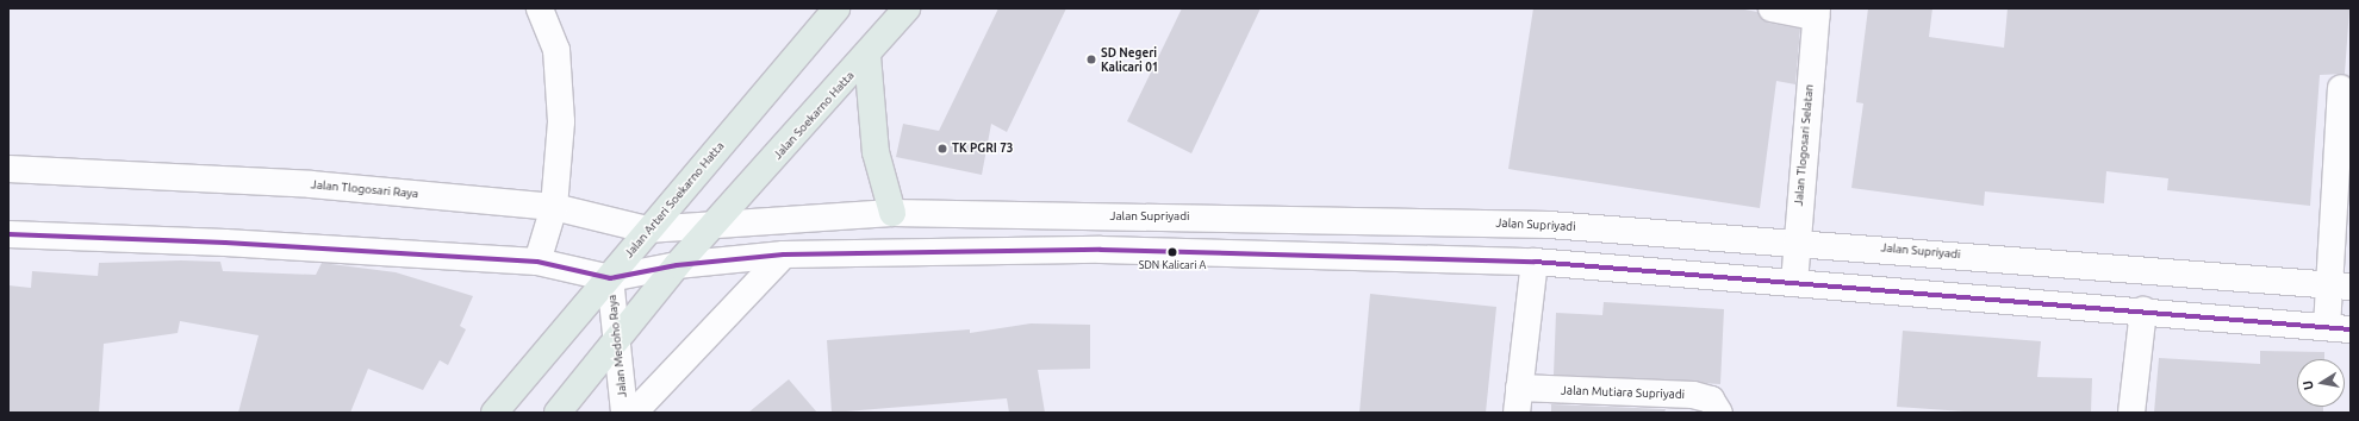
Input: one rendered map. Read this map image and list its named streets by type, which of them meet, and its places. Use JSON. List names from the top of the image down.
{
  "streets": {
    "main road": ["Jalan Soekarno Hatta", "Jalan Arteri Soekarno Hatta"],
    "street": [
      "Jalan Tlogosari Selatan",
      "Jalan Tlogosari Raya",
      "Jalan Supriyadi",
      "Jalan Medoho Raya",
      "Jalan Mutiara Supriyadi"
    ]
  },
  "crossings": [
    ["Jalan Soekarno Hatta", "Jalan Tlogosari Raya"],
    ["Jalan Soekarno Hatta", "Jalan Supriyadi"],
    ["Jalan Tlogosari Selatan", "Jalan Supriyadi"],
    ["Jalan Tlogosari Raya", "Jalan Arteri Soekarno Hatta"],
    ["Jalan Tlogosari Raya", "Jalan Supriyadi"],
    ["Jalan Arteri Soekarno Hatta", "Jalan Medoho Raya"]
  ],
  "places": ["SD Negeri Kalicari 01", "TK PGRI 73", "SDN Kalicari A"],
  "north": "left"
}
